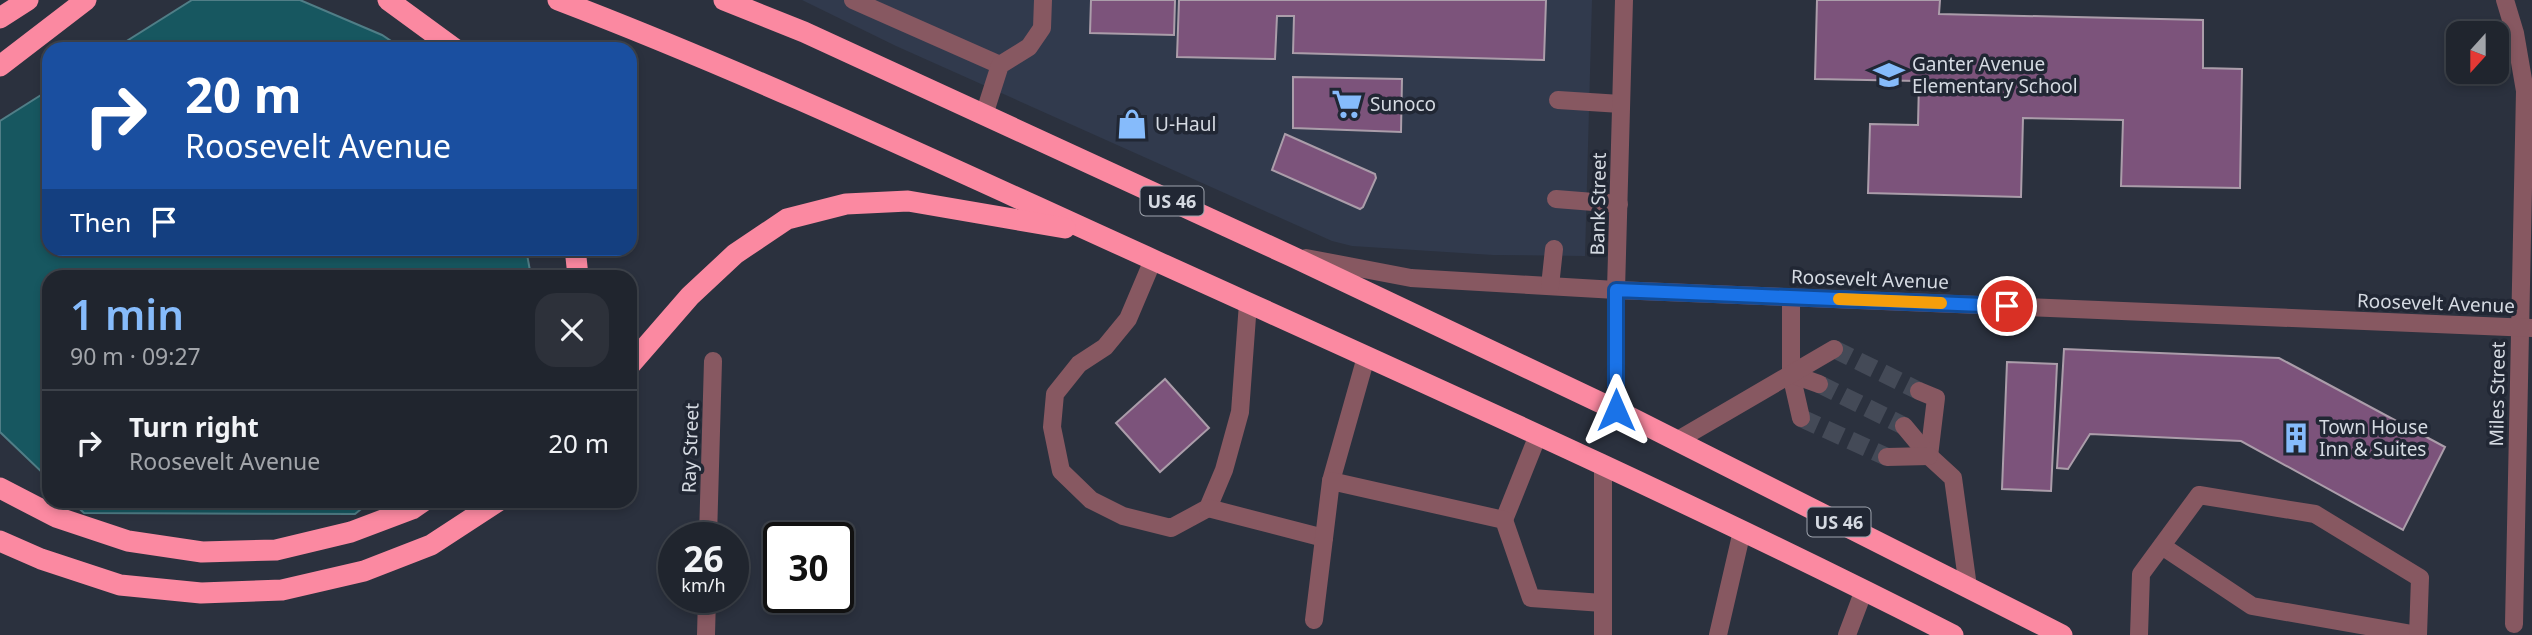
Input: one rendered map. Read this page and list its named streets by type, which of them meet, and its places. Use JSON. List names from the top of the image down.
{
  "streets": {
    "highway": ["US 46"],
    "street": [
      "Bank Street",
      "Roosevelt Avenue",
      "Miles Street",
      "Ray Street"
    ]
  },
  "crossings": [
    ["US 46", "Bank Street"],
    ["US 46", "Roosevelt Avenue"],
    ["Bank Street", "Roosevelt Avenue"],
    ["Roosevelt Avenue", "Miles Street"]
  ],
  "places": {
    "school or university": ["Ganter Avenue Elementary School"],
    "supermarket": ["Sunoco"],
    "shop": ["U-Haul"],
    "building": ["Town House Inn & Suites"]
  },
  "north": "bottom",
  "page": {
    "turn": ["20 m", "Roosevelt Avenue"],
    "then": "Then",
    "heading": ["1 min", "90 m · 09:27"],
    "list": [
      {
        "name": "Turn right",
        "note": "Roosevelt Avenue",
        "value": "20 m"
      }
    ],
    "speed": "26 km/h",
    "limit": "30"
  }
}
